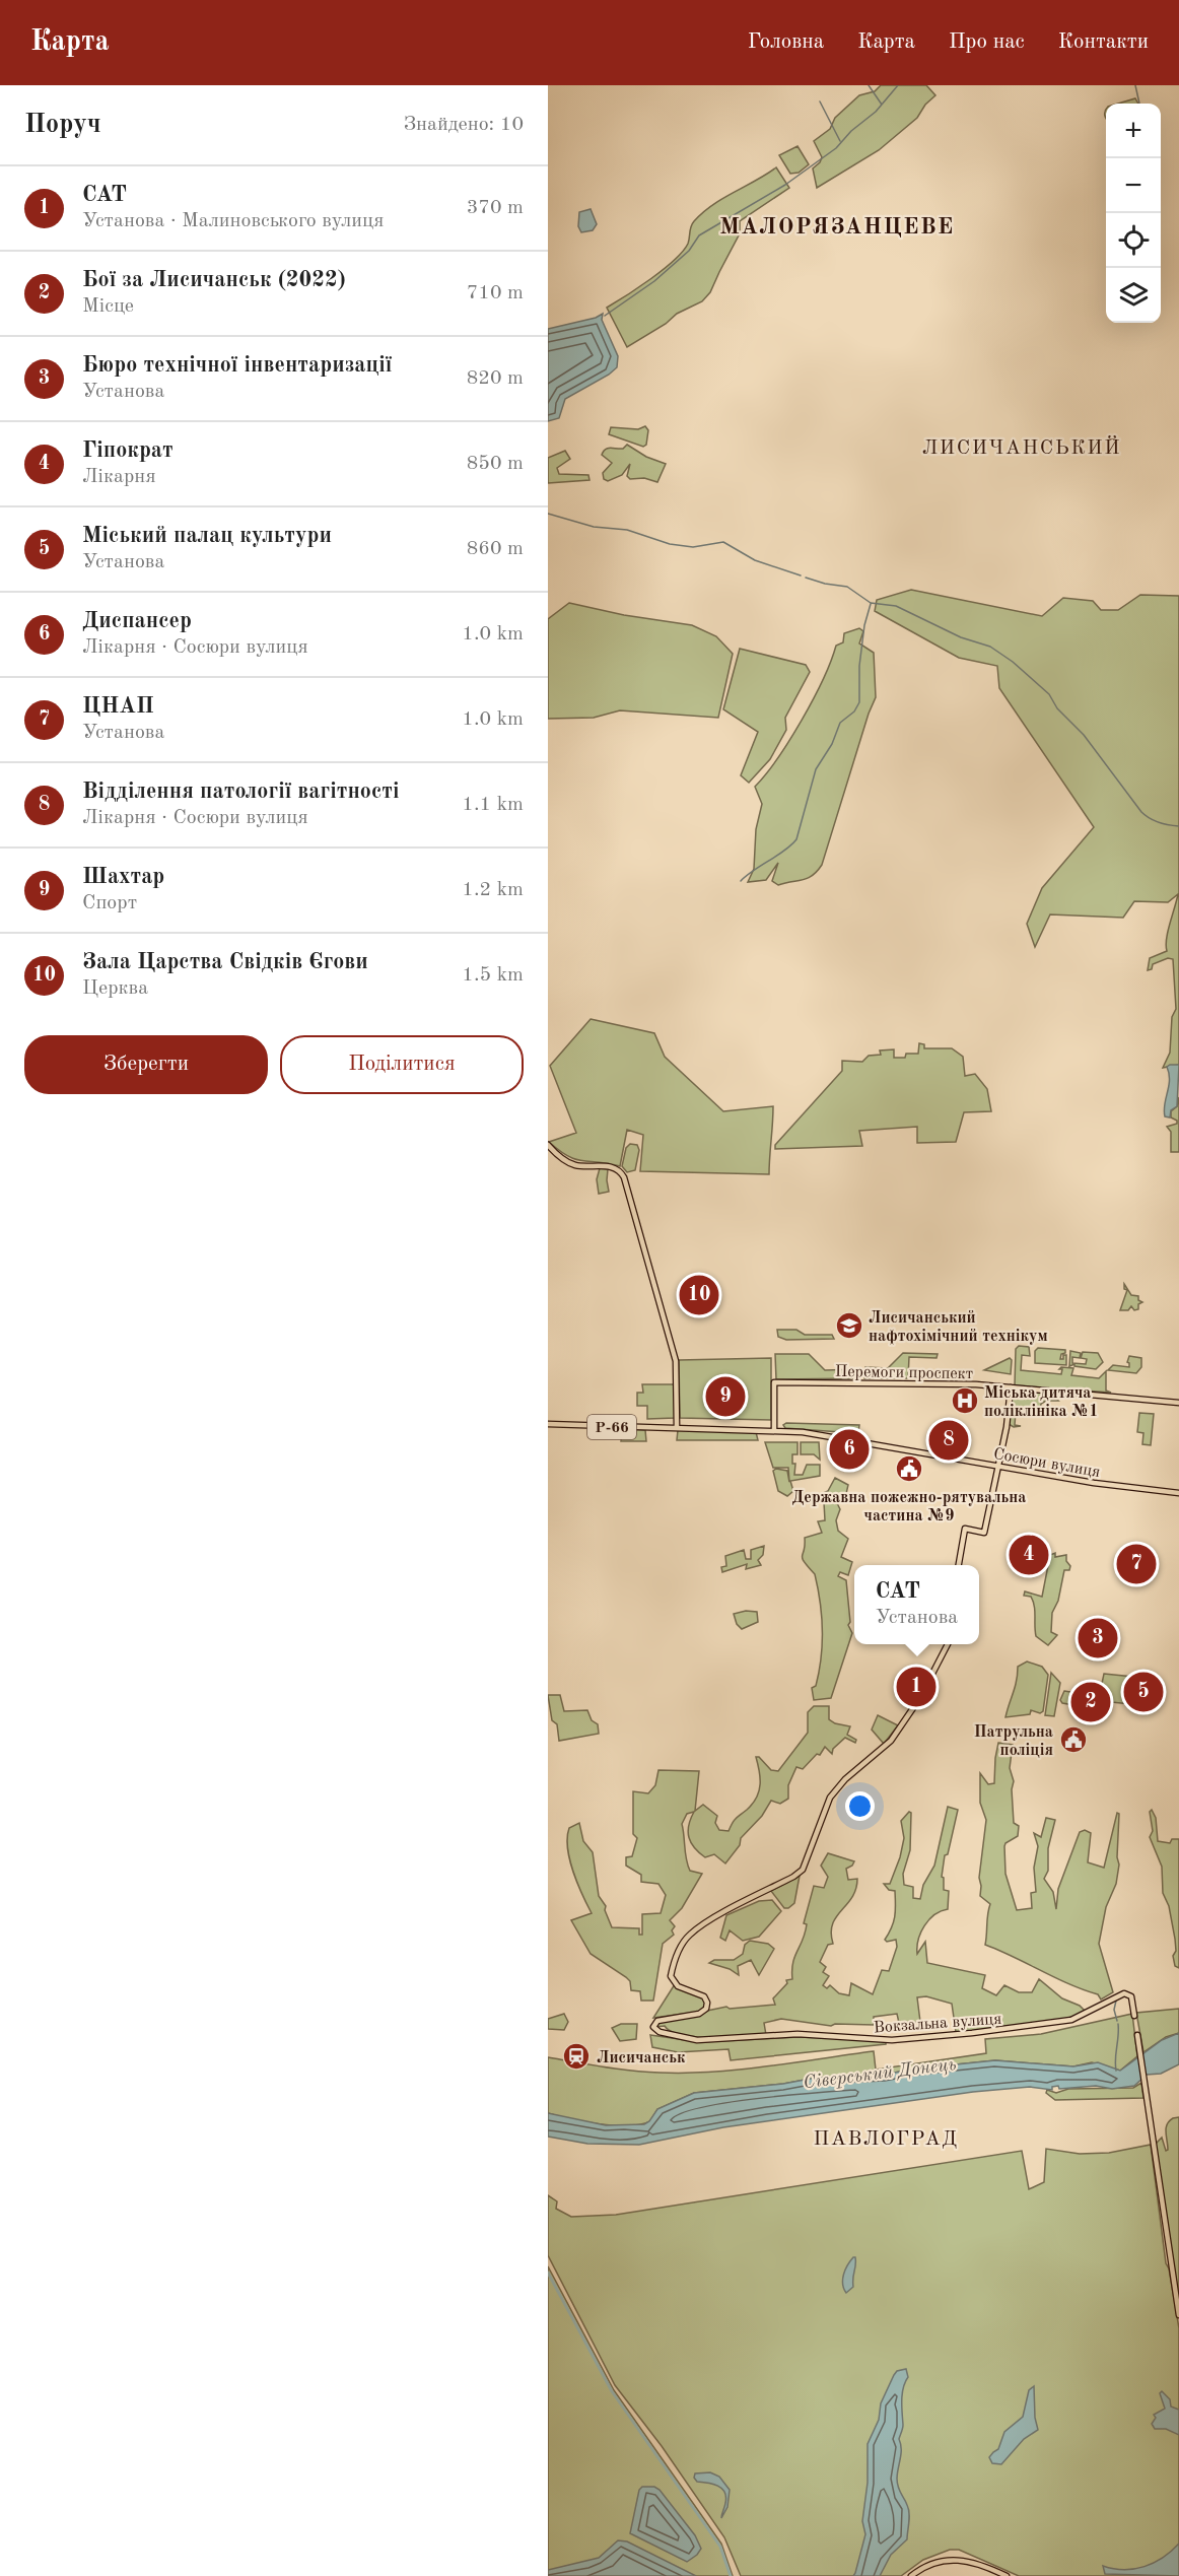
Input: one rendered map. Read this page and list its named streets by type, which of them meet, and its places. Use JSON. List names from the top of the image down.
{
  "streets": {
    "main road": [
      "Перемоги проспект",
      "Р-66",
      "Сосюри вулиця",
      "Вокзальна вулиця"
    ]
  },
  "crossings": [
    ["Перемоги проспект", "Сосюри вулиця"]
  ],
  "districts": ["МАЛОРЯЗАНЦЕВЕ", "ЛИСИЧАНСЬКИЙ", "ПАВЛОГРАД"],
  "water": ["Сіверський Донець"],
  "places": {
    "school or university": ["Лисичанський нафтохімічний технікум"],
    "hospital": ["Міська дитяча поліклініка №1"],
    "public building": ["Державна пожежно-рятувальна частина №9", "Патрульна поліція"],
    "station": ["Лисичанськ"]
  },
  "page": {
    "header": "Карта",
    "nav": [
      "Головна",
      "Карта",
      "Про нас",
      "Контакти"
    ],
    "heading": ["Поруч", "Знайдено: 10"],
    "map_buttons": ["+", "−"],
    "list": [
      {
        "mark": "1",
        "name": "САТ",
        "note": "Установа · Малиновського вулиця",
        "value": "370 m"
      },
      {
        "mark": "2",
        "name": "Бої за Лисичанськ (2022)",
        "note": "Місце",
        "value": "710 m"
      },
      {
        "mark": "3",
        "name": "Бюро технічної інвентаризації",
        "note": "Установа",
        "value": "820 m"
      },
      {
        "mark": "4",
        "name": "Гіпократ",
        "note": "Лікарня",
        "value": "850 m"
      },
      {
        "mark": "5",
        "name": "Міський палац культури",
        "note": "Установа",
        "value": "860 m"
      },
      {
        "mark": "6",
        "name": "Диспансер",
        "note": "Лікарня · Сосюри вулиця",
        "value": "1.0 km"
      },
      {
        "mark": "7",
        "name": "ЦНАП",
        "note": "Установа",
        "value": "1.0 km"
      },
      {
        "mark": "8",
        "name": "Відділення патології вагітності",
        "note": "Лікарня · Сосюри вулиця",
        "value": "1.1 km"
      },
      {
        "mark": "9",
        "name": "Шахтар",
        "note": "Спорт",
        "value": "1.2 km"
      },
      {
        "mark": "10",
        "name": "Зала Царства Свідків Єгови",
        "note": "Церква",
        "value": "1.5 km"
      }
    ],
    "buttons": ["Зберегти", "Поділитися"],
    "pins": [
      "10",
      "9",
      "8",
      "6",
      "4",
      "7",
      "3",
      "1",
      "5",
      "2"
    ],
    "popup": ["САТ", "Установа"]
  }
}
